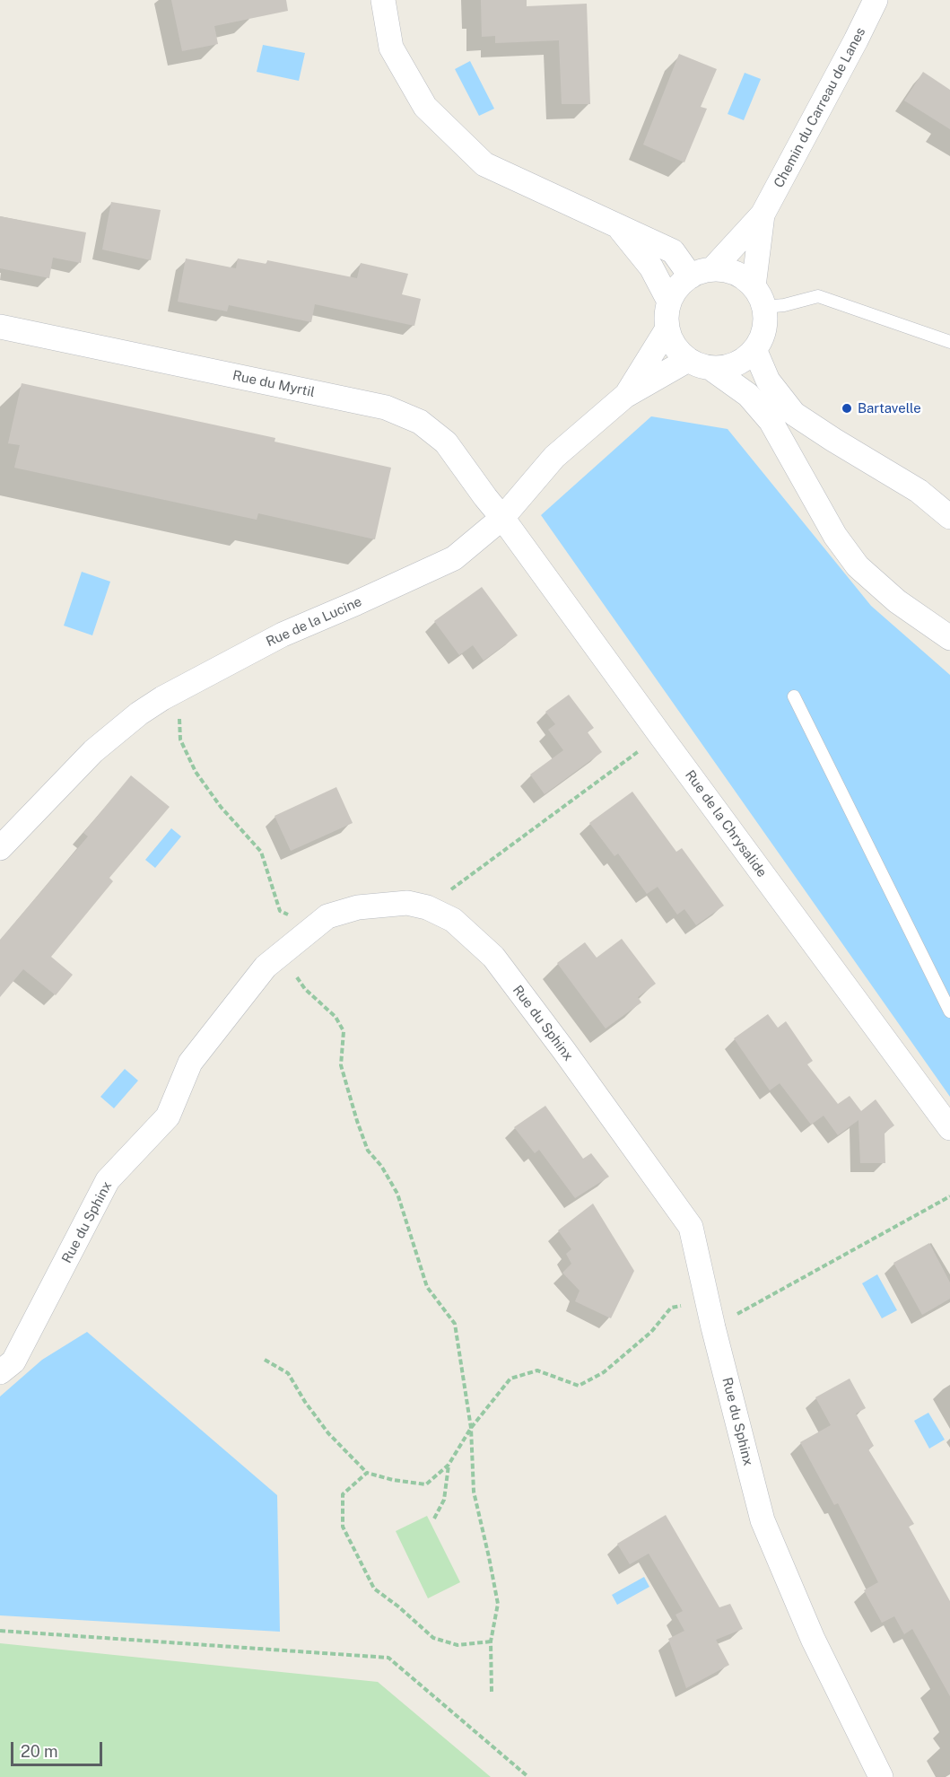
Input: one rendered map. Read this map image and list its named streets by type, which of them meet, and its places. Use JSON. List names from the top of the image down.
{
  "streets": {
    "street": [
      "Chemin du Carreau de Lanes",
      "Rue du Myrtil",
      "Rue de la Lucine",
      "Rue de la Chrysalide",
      "Rue du Sphinx"
    ]
  },
  "crossings": [
    ["Chemin du Carreau de Lanes", "Rue de la Lucine"],
    ["Rue du Myrtil", "Rue de la Lucine"],
    ["Rue du Myrtil", "Rue de la Chrysalide"],
    ["Rue de la Lucine", "Rue de la Chrysalide"]
  ],
  "places": ["Bartavelle"],
  "scale_bar": "20 m"
}
